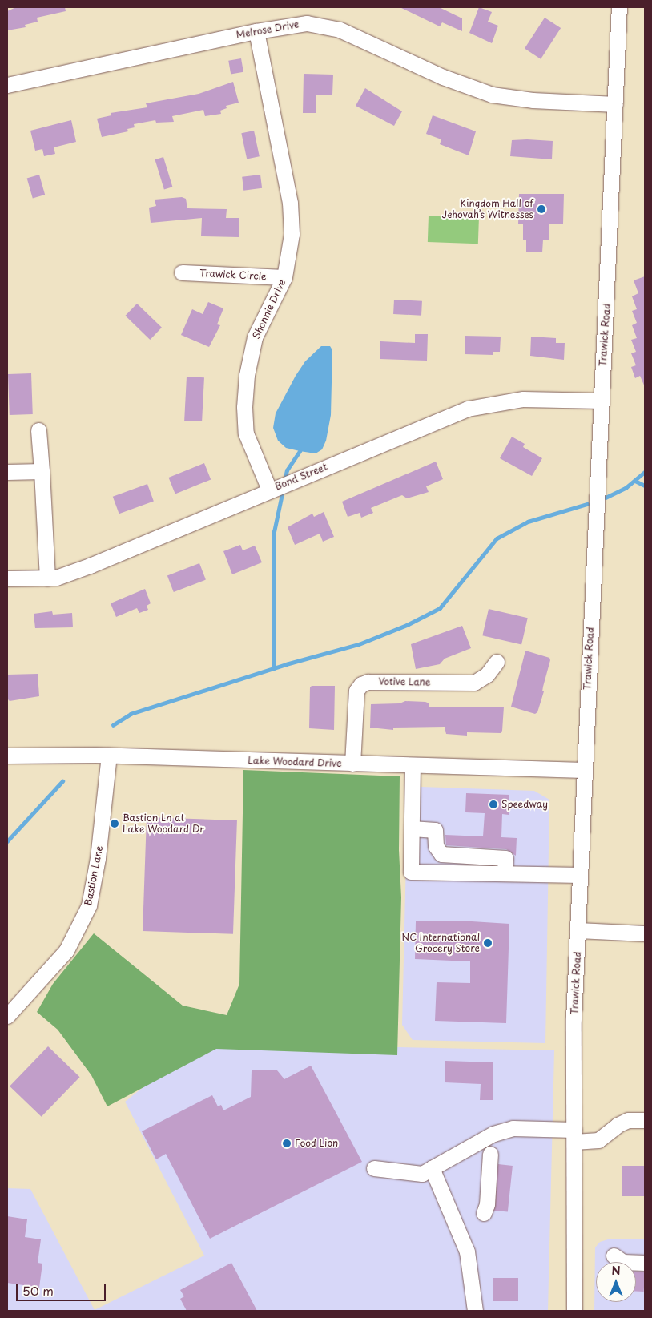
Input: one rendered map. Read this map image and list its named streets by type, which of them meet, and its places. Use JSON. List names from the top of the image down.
{
  "streets": {
    "street": [
      "Melrose Drive",
      "Trawick Circle",
      "Shonnie Drive",
      "Trawick Road",
      "Bond Street",
      "Votive Lane",
      "Lake Woodard Drive",
      "Bastion Lane"
    ]
  },
  "crossings": [
    ["Melrose Drive", "Shonnie Drive"],
    ["Melrose Drive", "Trawick Road"],
    ["Trawick Circle", "Shonnie Drive"],
    ["Shonnie Drive", "Bond Street"],
    ["Trawick Road", "Bond Street"],
    ["Trawick Road", "Lake Woodard Drive"],
    ["Votive Lane", "Lake Woodard Drive"],
    ["Lake Woodard Drive", "Bastion Lane"]
  ],
  "places": [
    "Kingdom Hall of Jehovah’s Witnesses",
    "Speedway",
    "Bastion Ln at Lake Woodard Dr",
    "NC International Grocery Store",
    "Food Lion"
  ],
  "scale_bar": "50 m",
  "north": "top"
}
